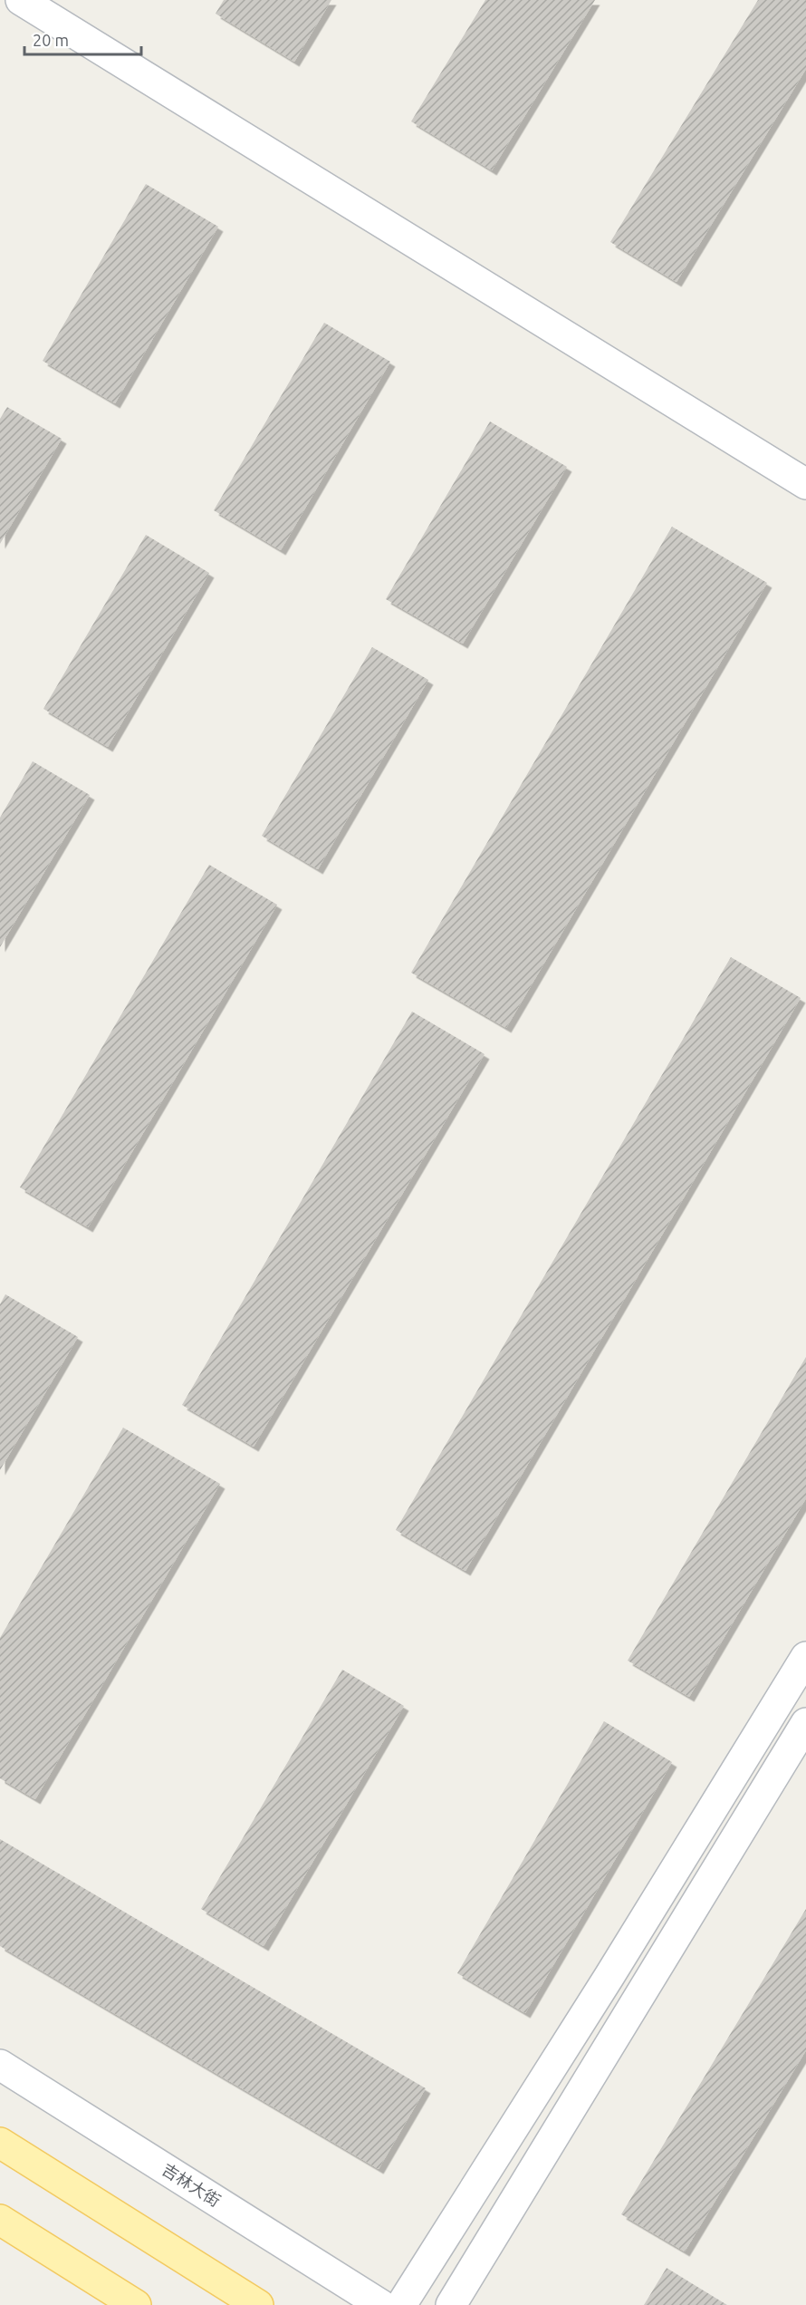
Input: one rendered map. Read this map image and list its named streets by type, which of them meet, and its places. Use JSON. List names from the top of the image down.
{
  "streets": {
    "main road": ["吉林大街"]
  },
  "scale_bar": "20 m"
}
